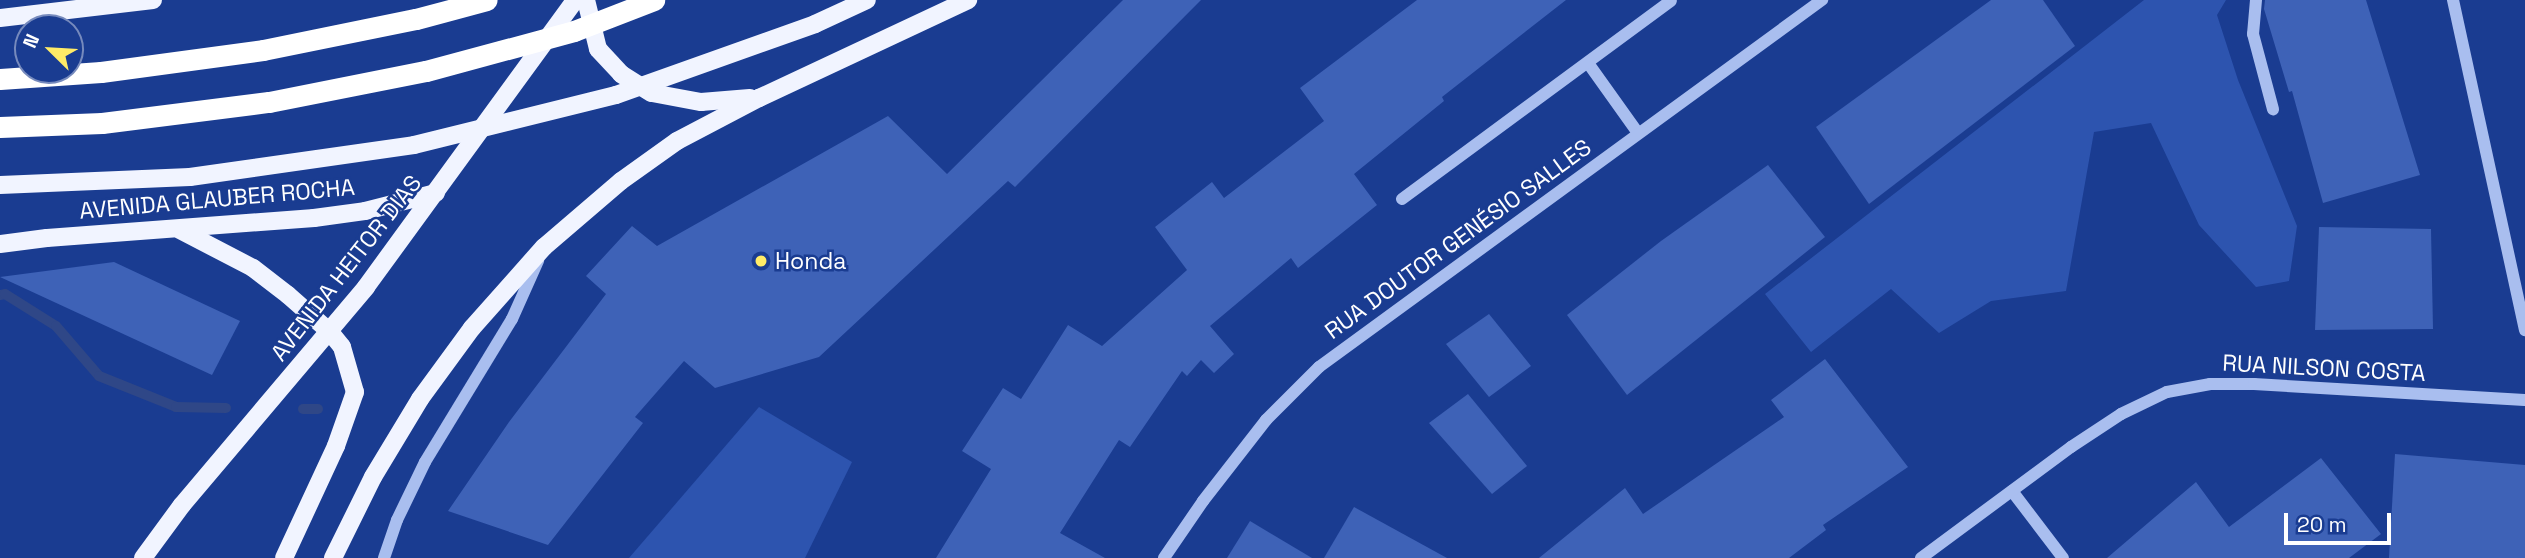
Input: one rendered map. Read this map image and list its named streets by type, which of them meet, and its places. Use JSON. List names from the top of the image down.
{
  "streets": {
    "main road": ["AVENIDA GLAUBER ROCHA", "AVENIDA HEITOR DIAS"],
    "street": ["RUA DOUTOR GENÉSIO SALLES", "RUA NILSON COSTA"]
  },
  "crossings": [
    ["AVENIDA GLAUBER ROCHA", "AVENIDA HEITOR DIAS"]
  ],
  "places": ["Honda"],
  "scale_bar": "20 m",
  "north": "top left"
}
